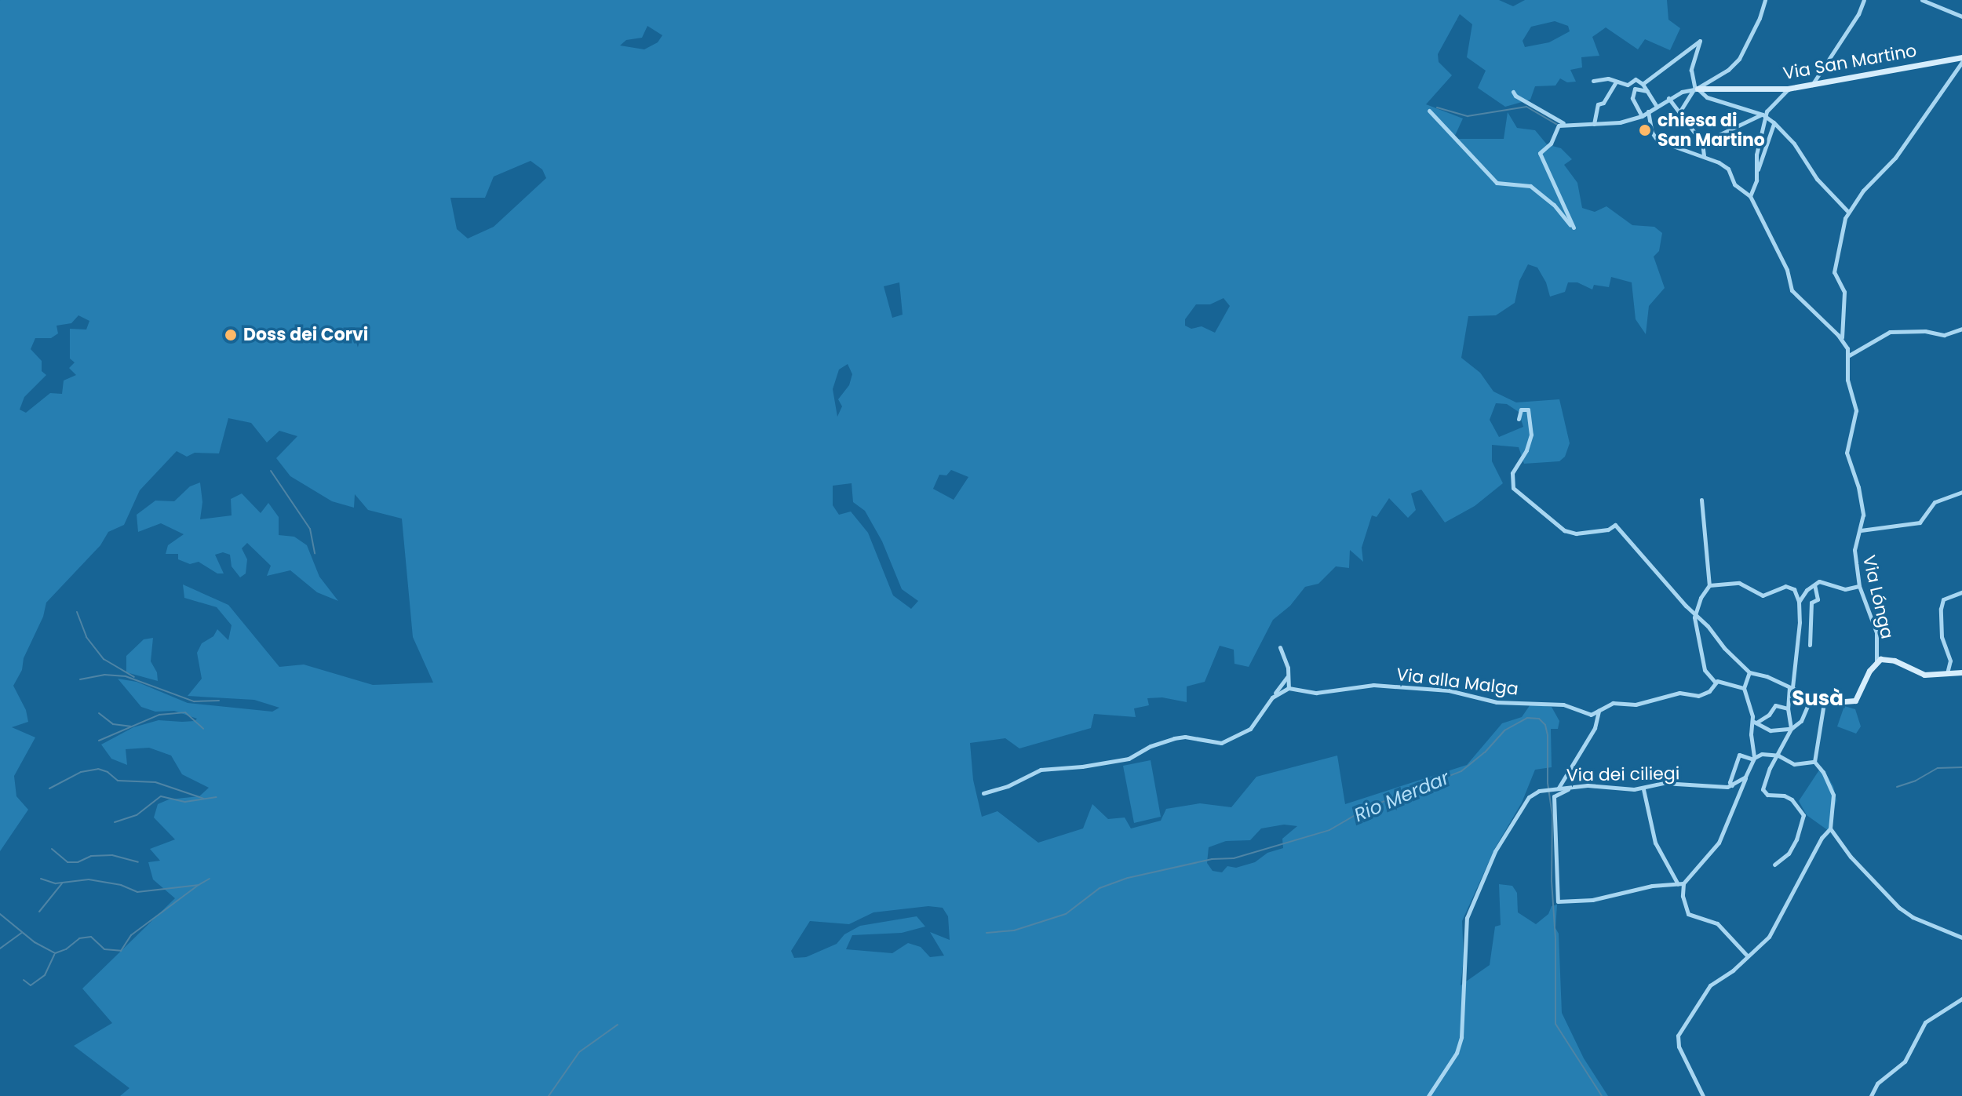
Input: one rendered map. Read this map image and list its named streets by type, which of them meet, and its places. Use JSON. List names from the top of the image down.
{
  "streets": {
    "street": [
      "Via San Martino",
      "Via Lónga",
      "Via alla Malga",
      "Via dei ciliegi"
    ]
  },
  "districts": ["Susà"],
  "water": ["Rio Merdar"],
  "places": ["chiesa di San Martino", "Doss dei Corvi"]
}
